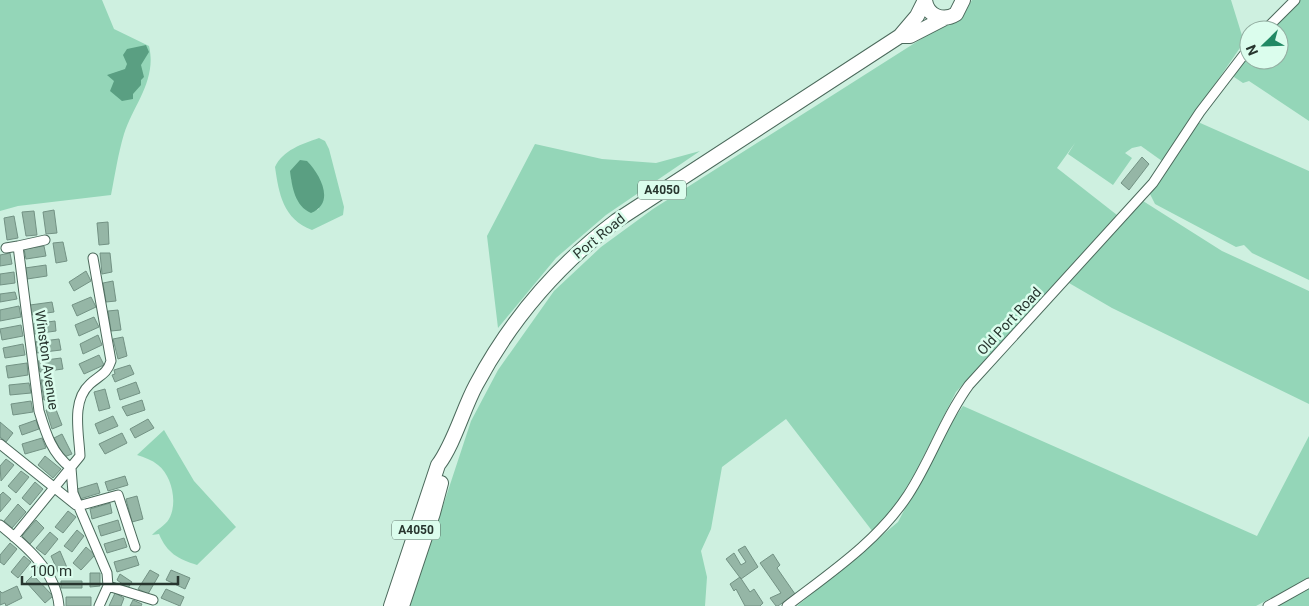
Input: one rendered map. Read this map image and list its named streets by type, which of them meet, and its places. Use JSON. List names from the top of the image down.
{
  "streets": {
    "main road": ["A4050", "Port Road"],
    "street": ["Old Port Road", "Winston Avenue"]
  },
  "crossings": [
    ["A4050", "Port Road"]
  ],
  "scale_bar": "100 m",
  "north": "bottom left"
}
